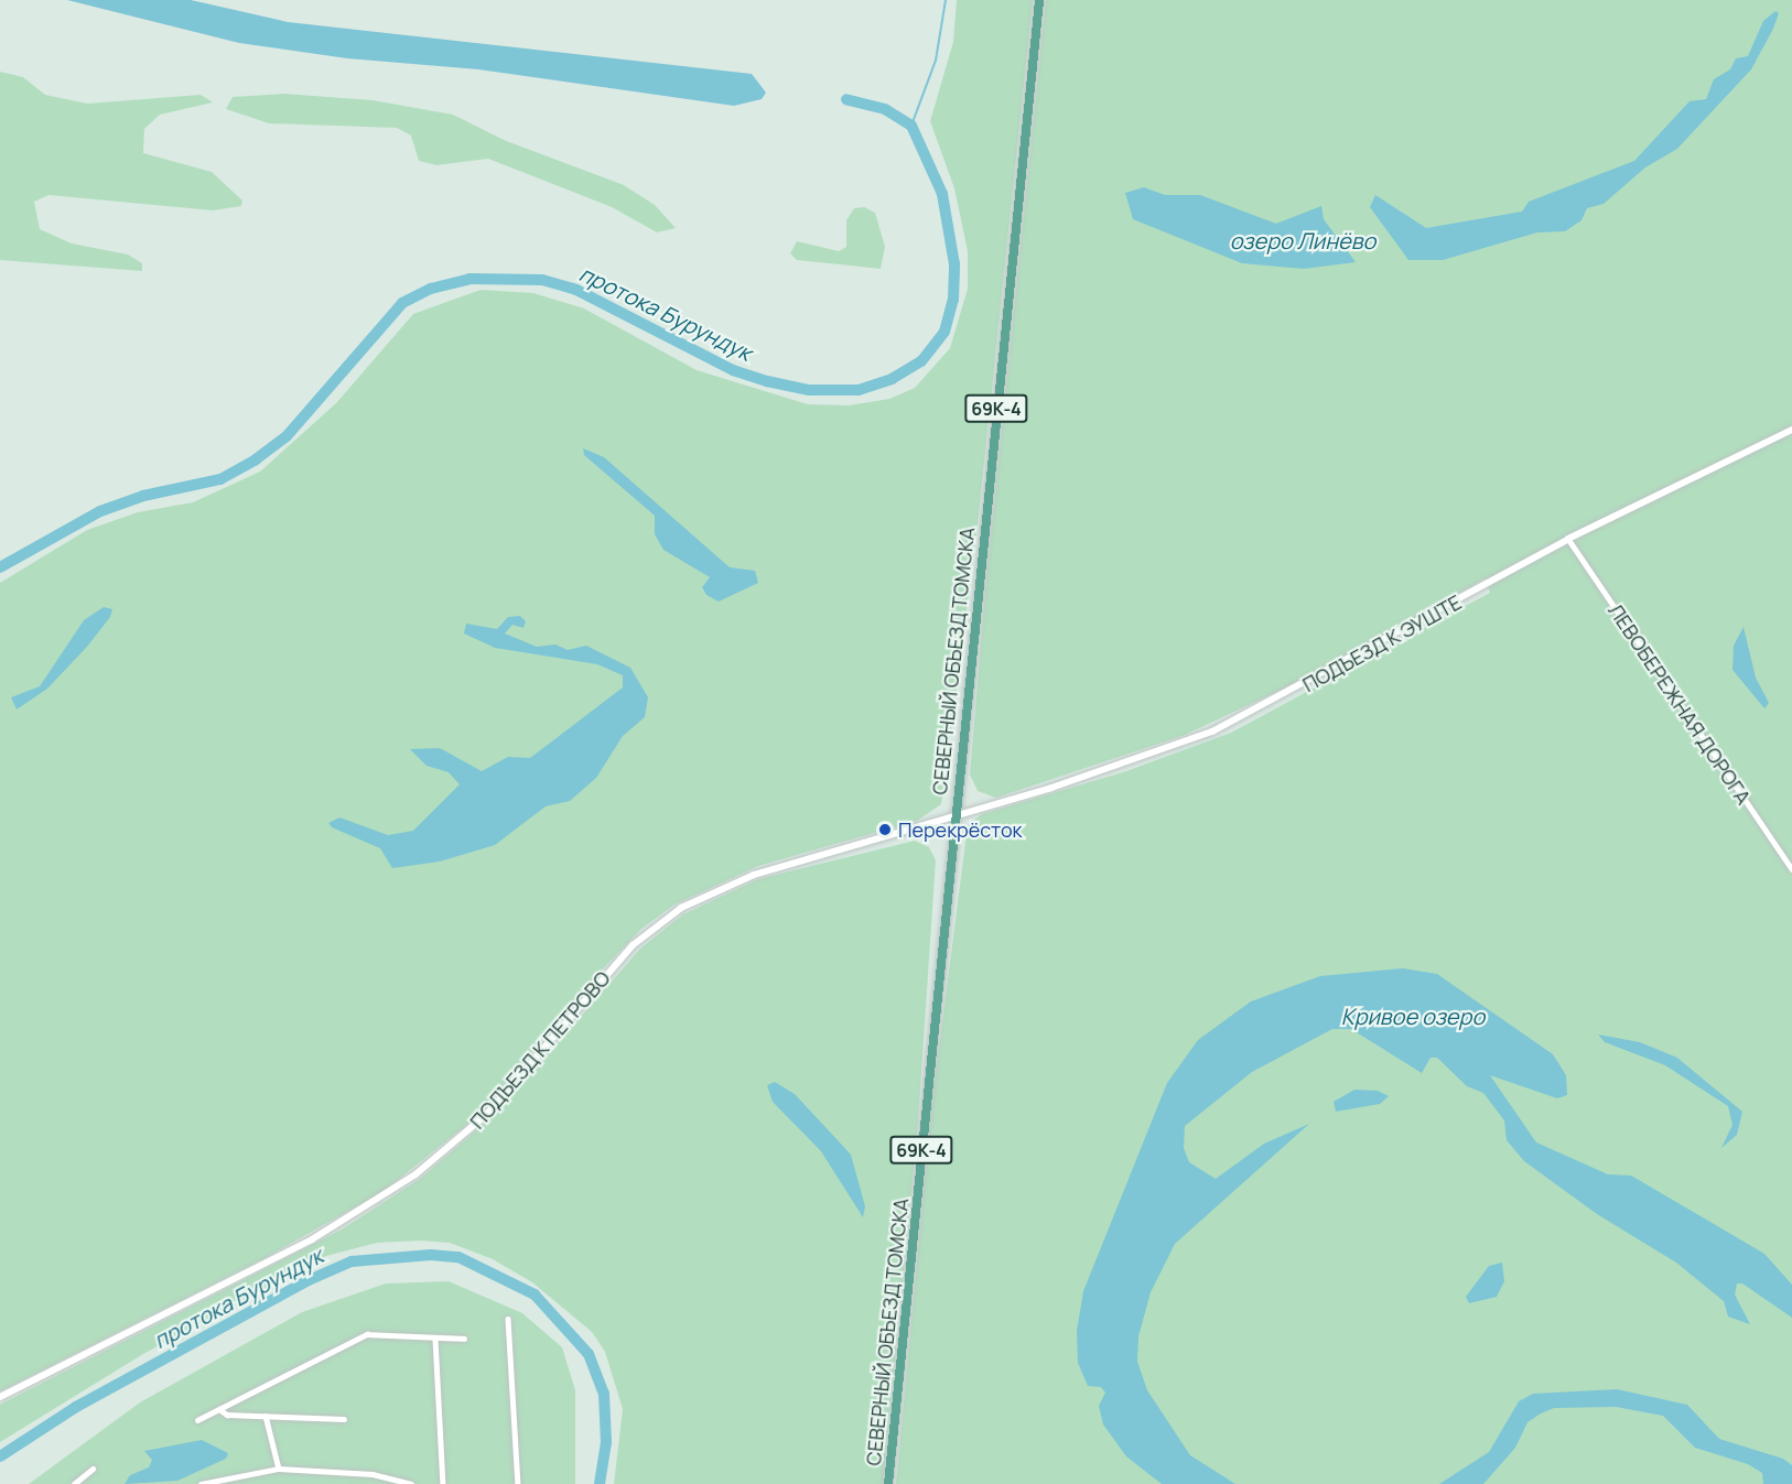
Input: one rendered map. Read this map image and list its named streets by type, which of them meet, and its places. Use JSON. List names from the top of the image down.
{
  "streets": {
    "main road": ["69К-4", "СЕВЕРНЫЙ ОБЪЕЗД ТОМСКА"],
    "street": ["ПОДЪЕЗД К ЭУШТЕ", "ЛЕВОБЕРЕЖНАЯ ДОРОГА", "ПОДЪЕЗД К ПЕТРОВО"]
  },
  "crossings": [
    ["ПОДЪЕЗД К ЭУШТЕ", "СЕВЕРНЫЙ ОБЪЕЗД ТОМСКА"],
    ["ПОДЪЕЗД К ЭУШТЕ", "ЛЕВОБЕРЕЖНАЯ ДОРОГА"],
    ["ПОДЪЕЗД К ЭУШТЕ", "ПОДЪЕЗД К ПЕТРОВО"],
    ["СЕВЕРНЫЙ ОБЪЕЗД ТОМСКА", "ПОДЪЕЗД К ПЕТРОВО"]
  ],
  "water": ["озеро Линёво", "протока Бурундук", "Кривое озеро"],
  "places": ["Перекрёсток"]
}
